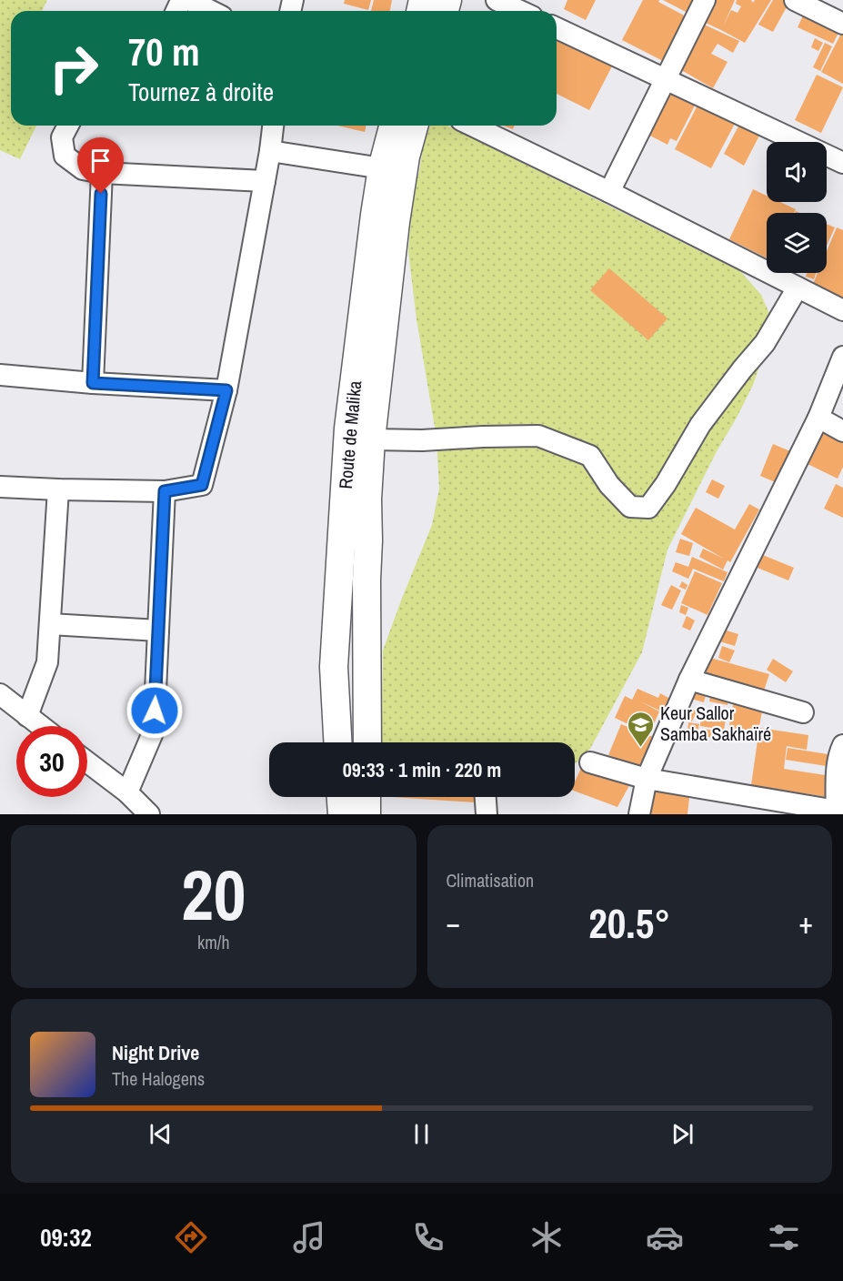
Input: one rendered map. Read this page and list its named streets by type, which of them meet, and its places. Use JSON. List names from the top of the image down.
{
  "streets": {
    "main road": ["Route de Malika"]
  },
  "places": {
    "school or university": ["Keur Sallor Samba Sakhaïré"]
  },
  "page": {
    "turn": ["70 m", "Tournez à droite"],
    "limit": "30",
    "trip": "09:33 · 1 min · 220 m",
    "tile": [
      ["20", "km/h"],
      "Climatisation"
    ],
    "heat": ["−", "20.5°", "+"],
    "song": ["Night Drive", "The Halogens"],
    "tabs": "09:32"
  }
}
